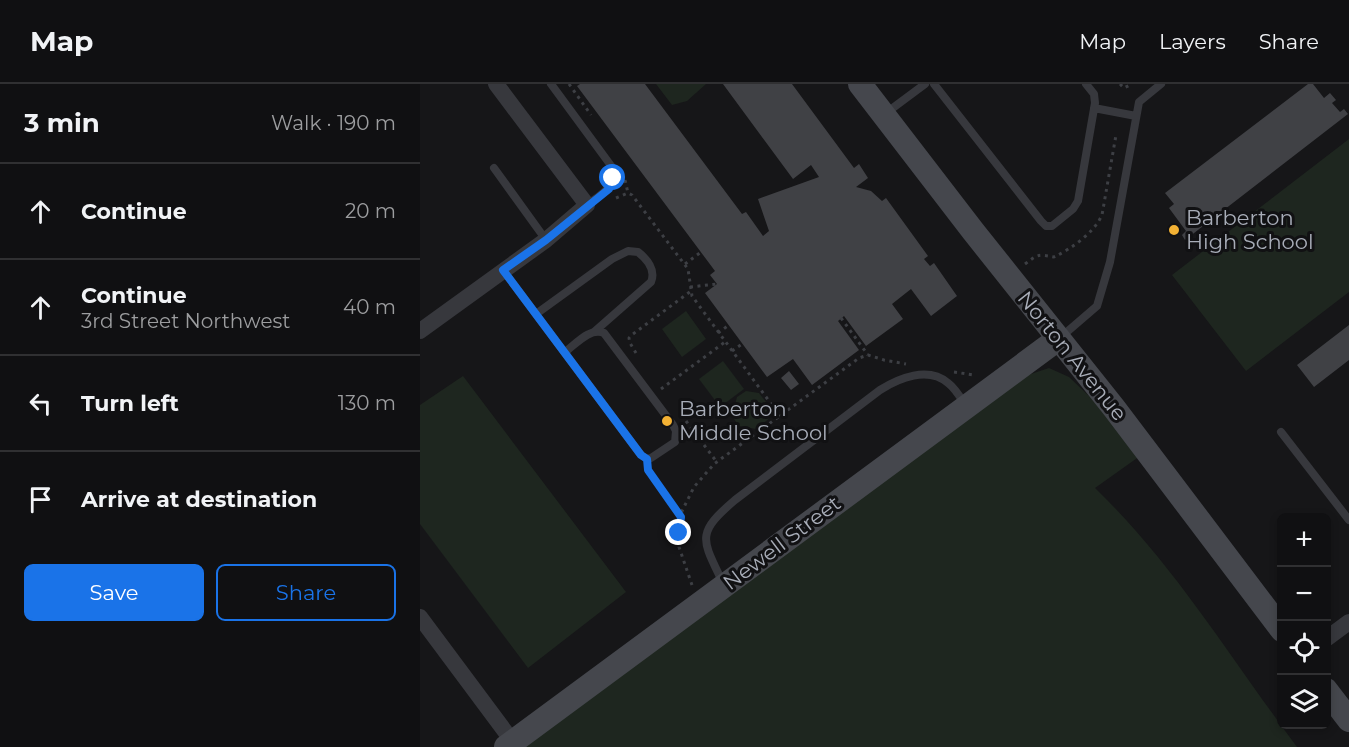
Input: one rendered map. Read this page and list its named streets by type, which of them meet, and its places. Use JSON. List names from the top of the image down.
{
  "streets": {
    "main road": ["Norton Avenue", "Newell Street"]
  },
  "crossings": [
    ["Norton Avenue", "Newell Street"]
  ],
  "places": ["Barberton High School", "Barberton Middle School"],
  "page": {
    "header": "Map",
    "nav": ["Map", "Layers", "Share"],
    "heading": ["3 min", "Walk · 190 m"],
    "list": [
      ["Continue", "20 m"],
      ["Continue", "3rd Street Northwest", "40 m"],
      ["Turn left", "130 m"],
      "Arrive at destination"
    ],
    "map_buttons": ["+", "−"],
    "buttons": ["Save", "Share"]
  }
}
